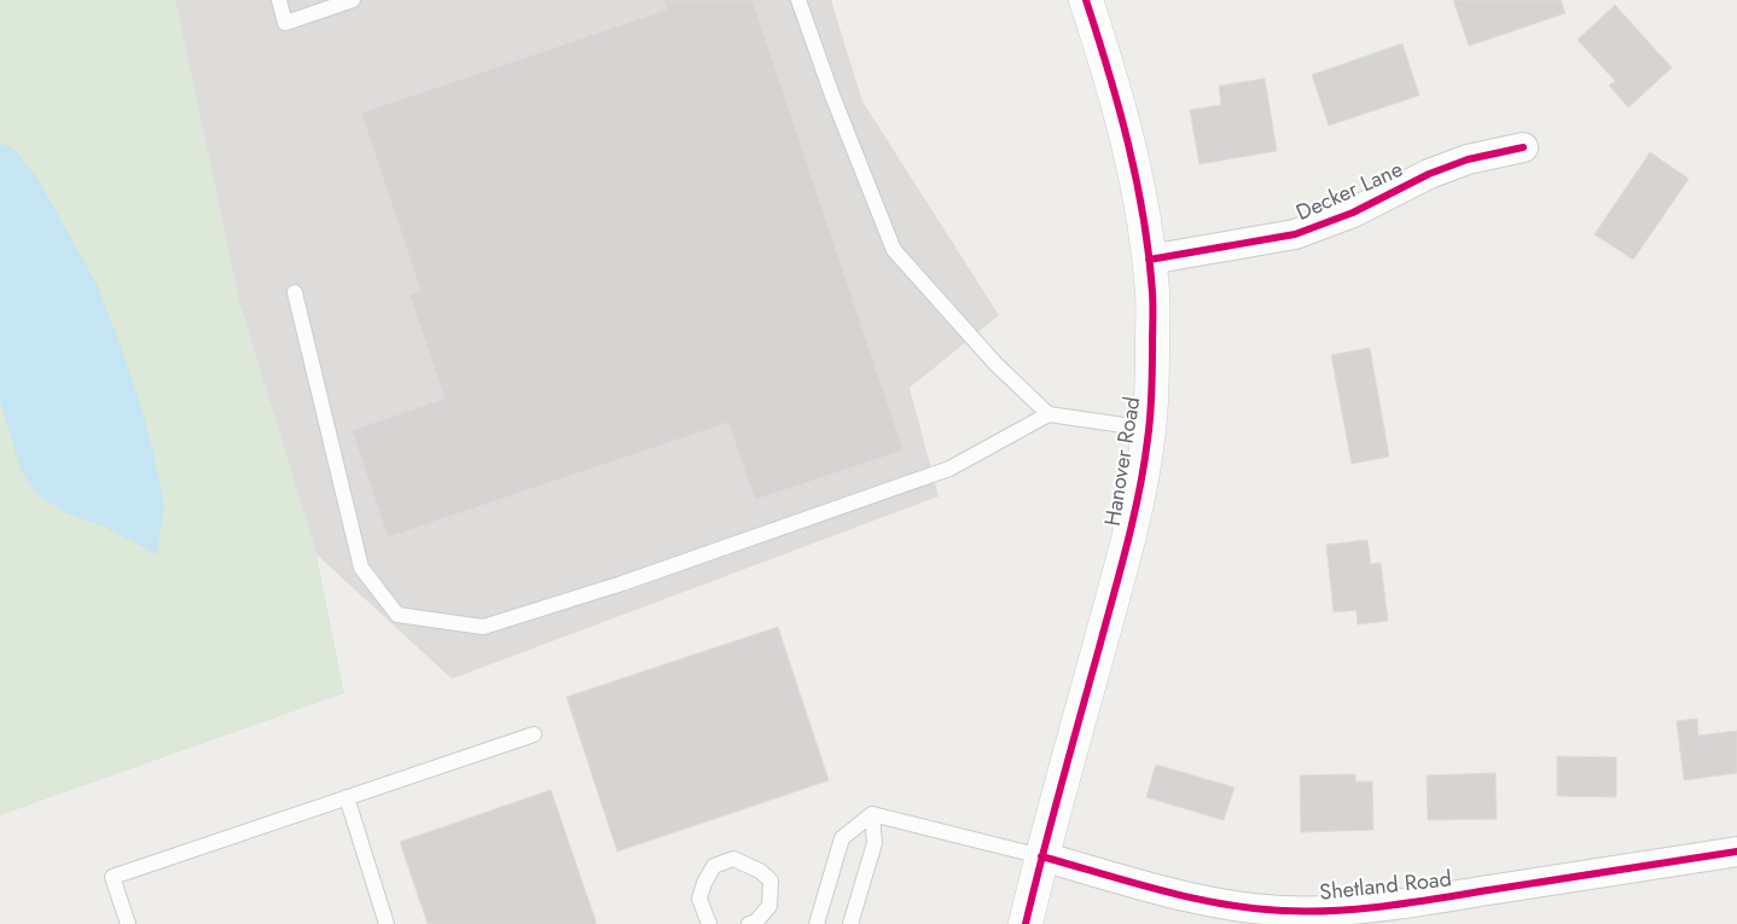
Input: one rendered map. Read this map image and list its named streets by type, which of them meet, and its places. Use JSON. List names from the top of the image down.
{
  "streets": {
    "street": ["Decker Lane", "Hanover Road", "Shetland Road"]
  },
  "crossings": [
    ["Decker Lane", "Hanover Road"],
    ["Hanover Road", "Shetland Road"]
  ]
}
